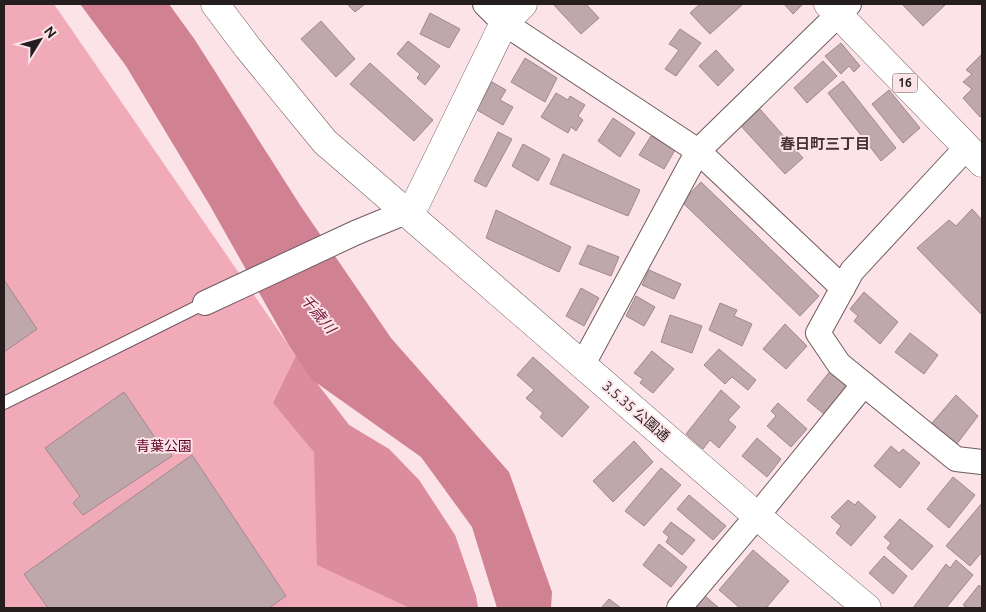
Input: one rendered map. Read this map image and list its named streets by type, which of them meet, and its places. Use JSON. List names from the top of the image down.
{
  "streets": {
    "street": ["16", "3.5.35 公園通"]
  },
  "districts": ["春日町三丁目"],
  "water": ["千歳川"],
  "parks": ["青葉公園"],
  "north": "top right"
}
